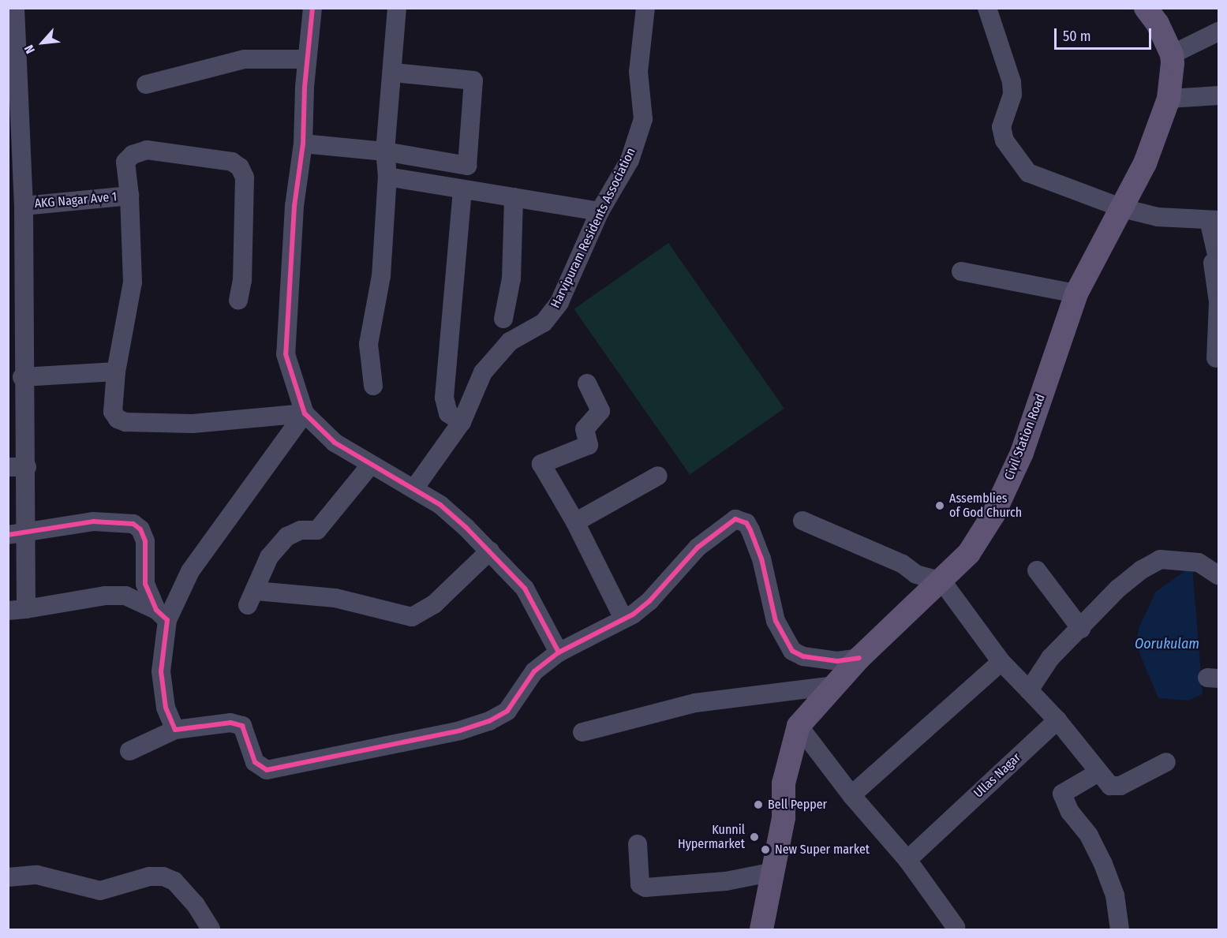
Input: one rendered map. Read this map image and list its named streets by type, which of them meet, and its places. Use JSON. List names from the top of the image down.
{
  "streets": {
    "main road": ["Civil Station Road"],
    "street": ["AKG Nagar Ave 1", "Harvipuram Residents Association", "Ullas Nagar"]
  },
  "water": ["Oorukulam"],
  "places": [
    "Assemblies of God Church",
    "Bell Pepper",
    "Kunnil Hypermarket",
    "New Super market"
  ],
  "scale_bar": "50 m",
  "north": "bottom left"
}
